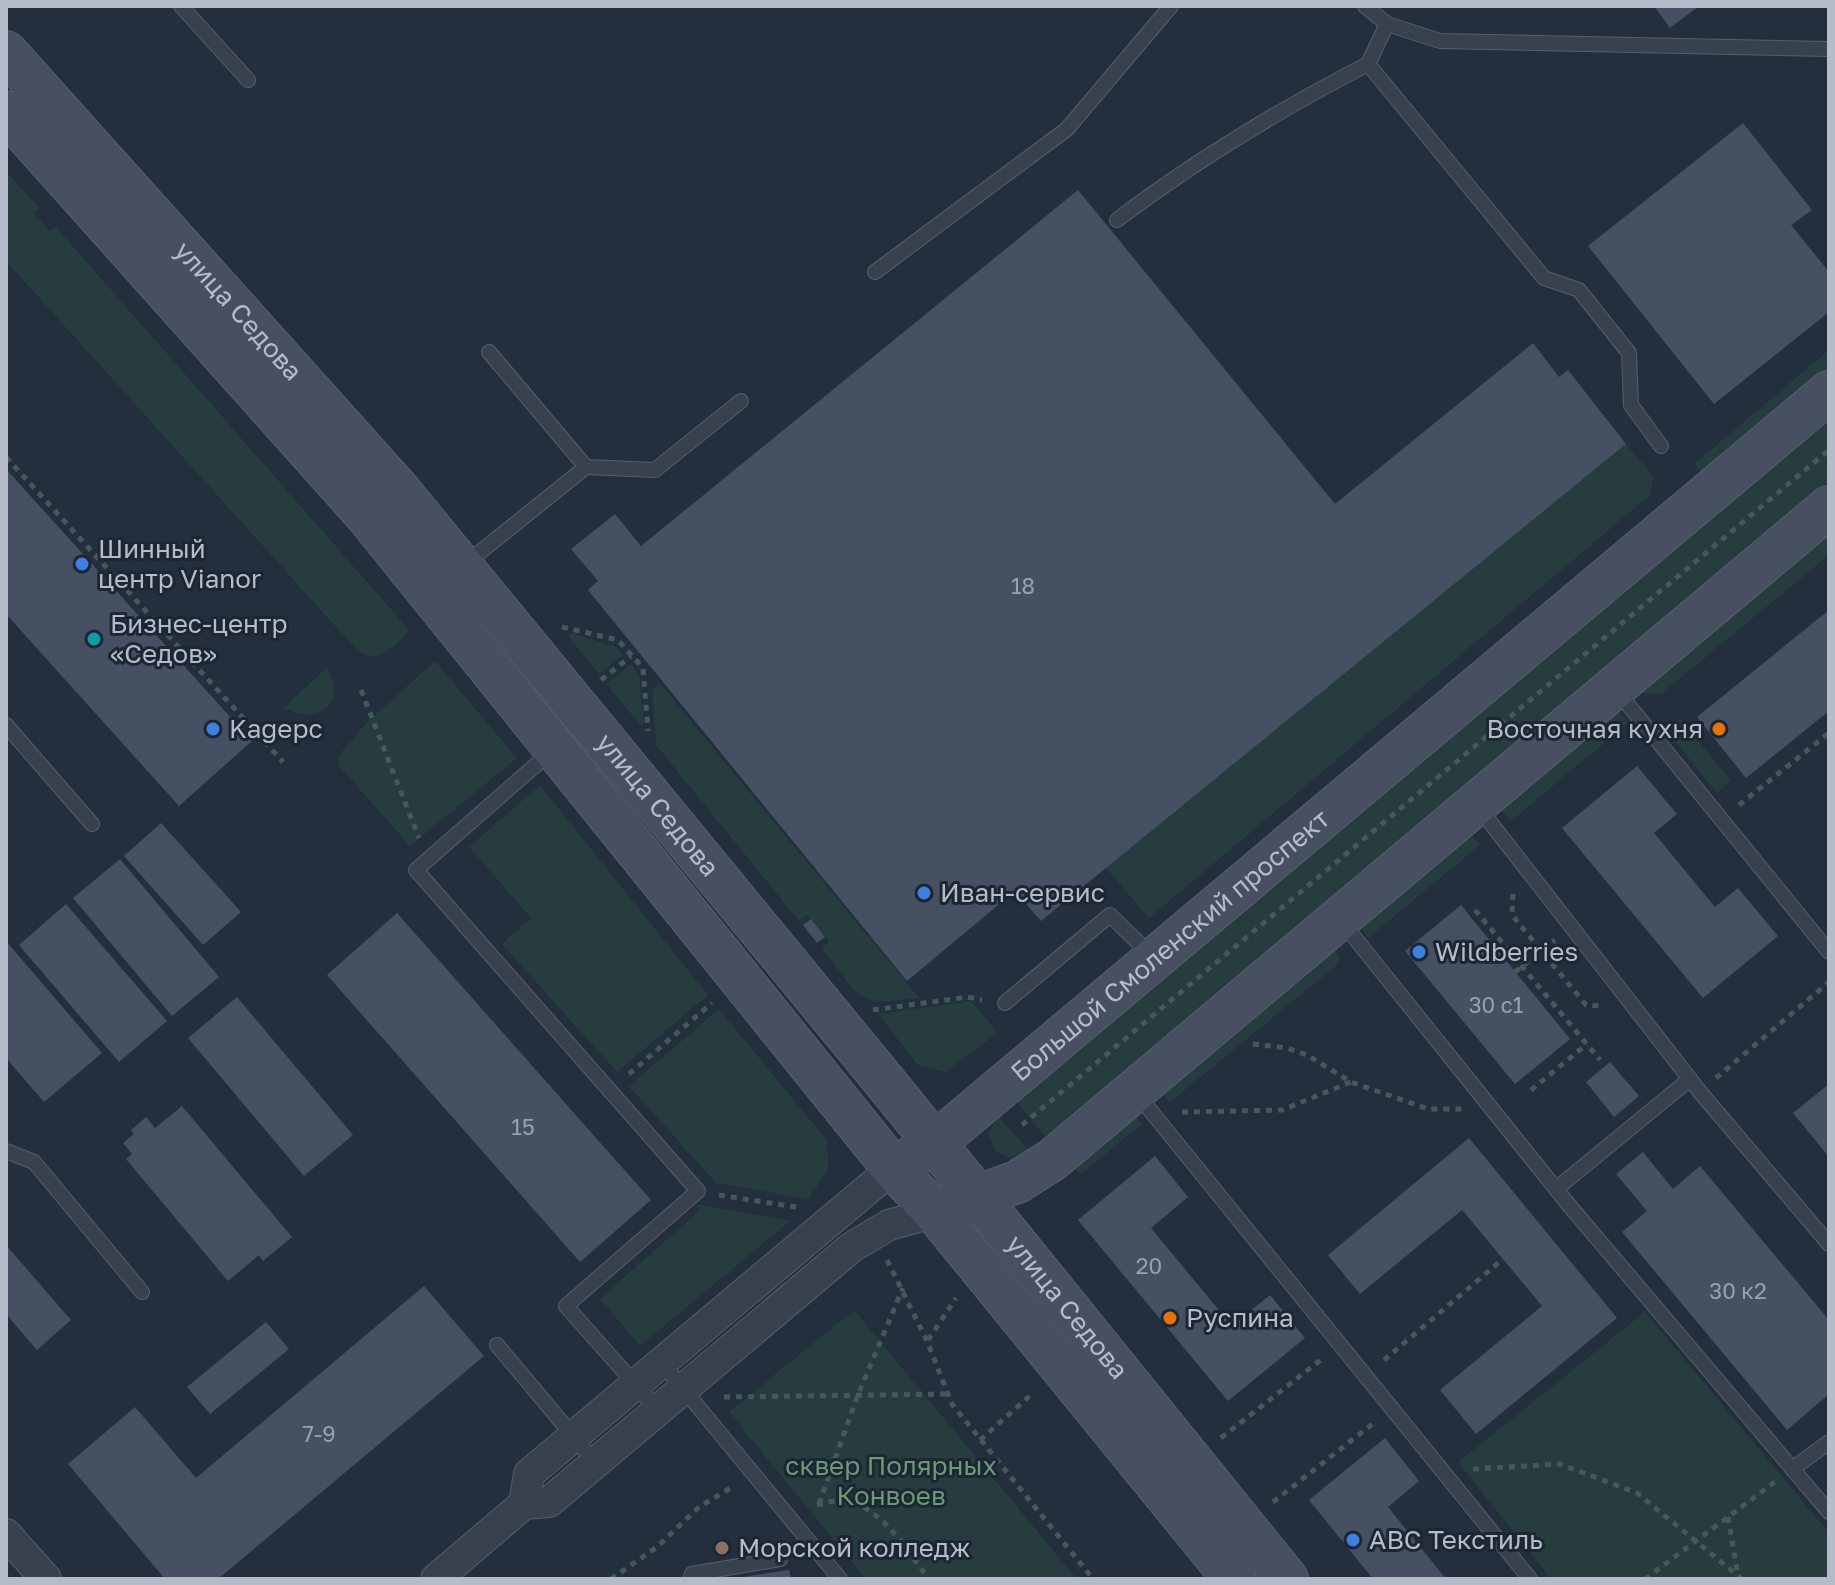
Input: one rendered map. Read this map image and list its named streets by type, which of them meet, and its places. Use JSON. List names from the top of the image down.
{
  "streets": {
    "main road": ["улица Седова", "Большой Смоленский проспект"]
  },
  "crossings": [
    ["улица Седова", "Большой Смоленский проспект"]
  ],
  "parks": ["сквер Полярных Конвоев"],
  "places": [
    "Шинный центр Vianor",
    "Бизнес-центр «Седов»",
    "Kagepc",
    "Восточная кухня",
    "Иван-сервис",
    "Wildberries",
    "Руспина",
    "ABC Текстиль",
    "Морской колледж"
  ],
  "house_numbers": [
    "18",
    "30 с1",
    "15",
    "20",
    "30 к2",
    "7-9"
  ]
}
